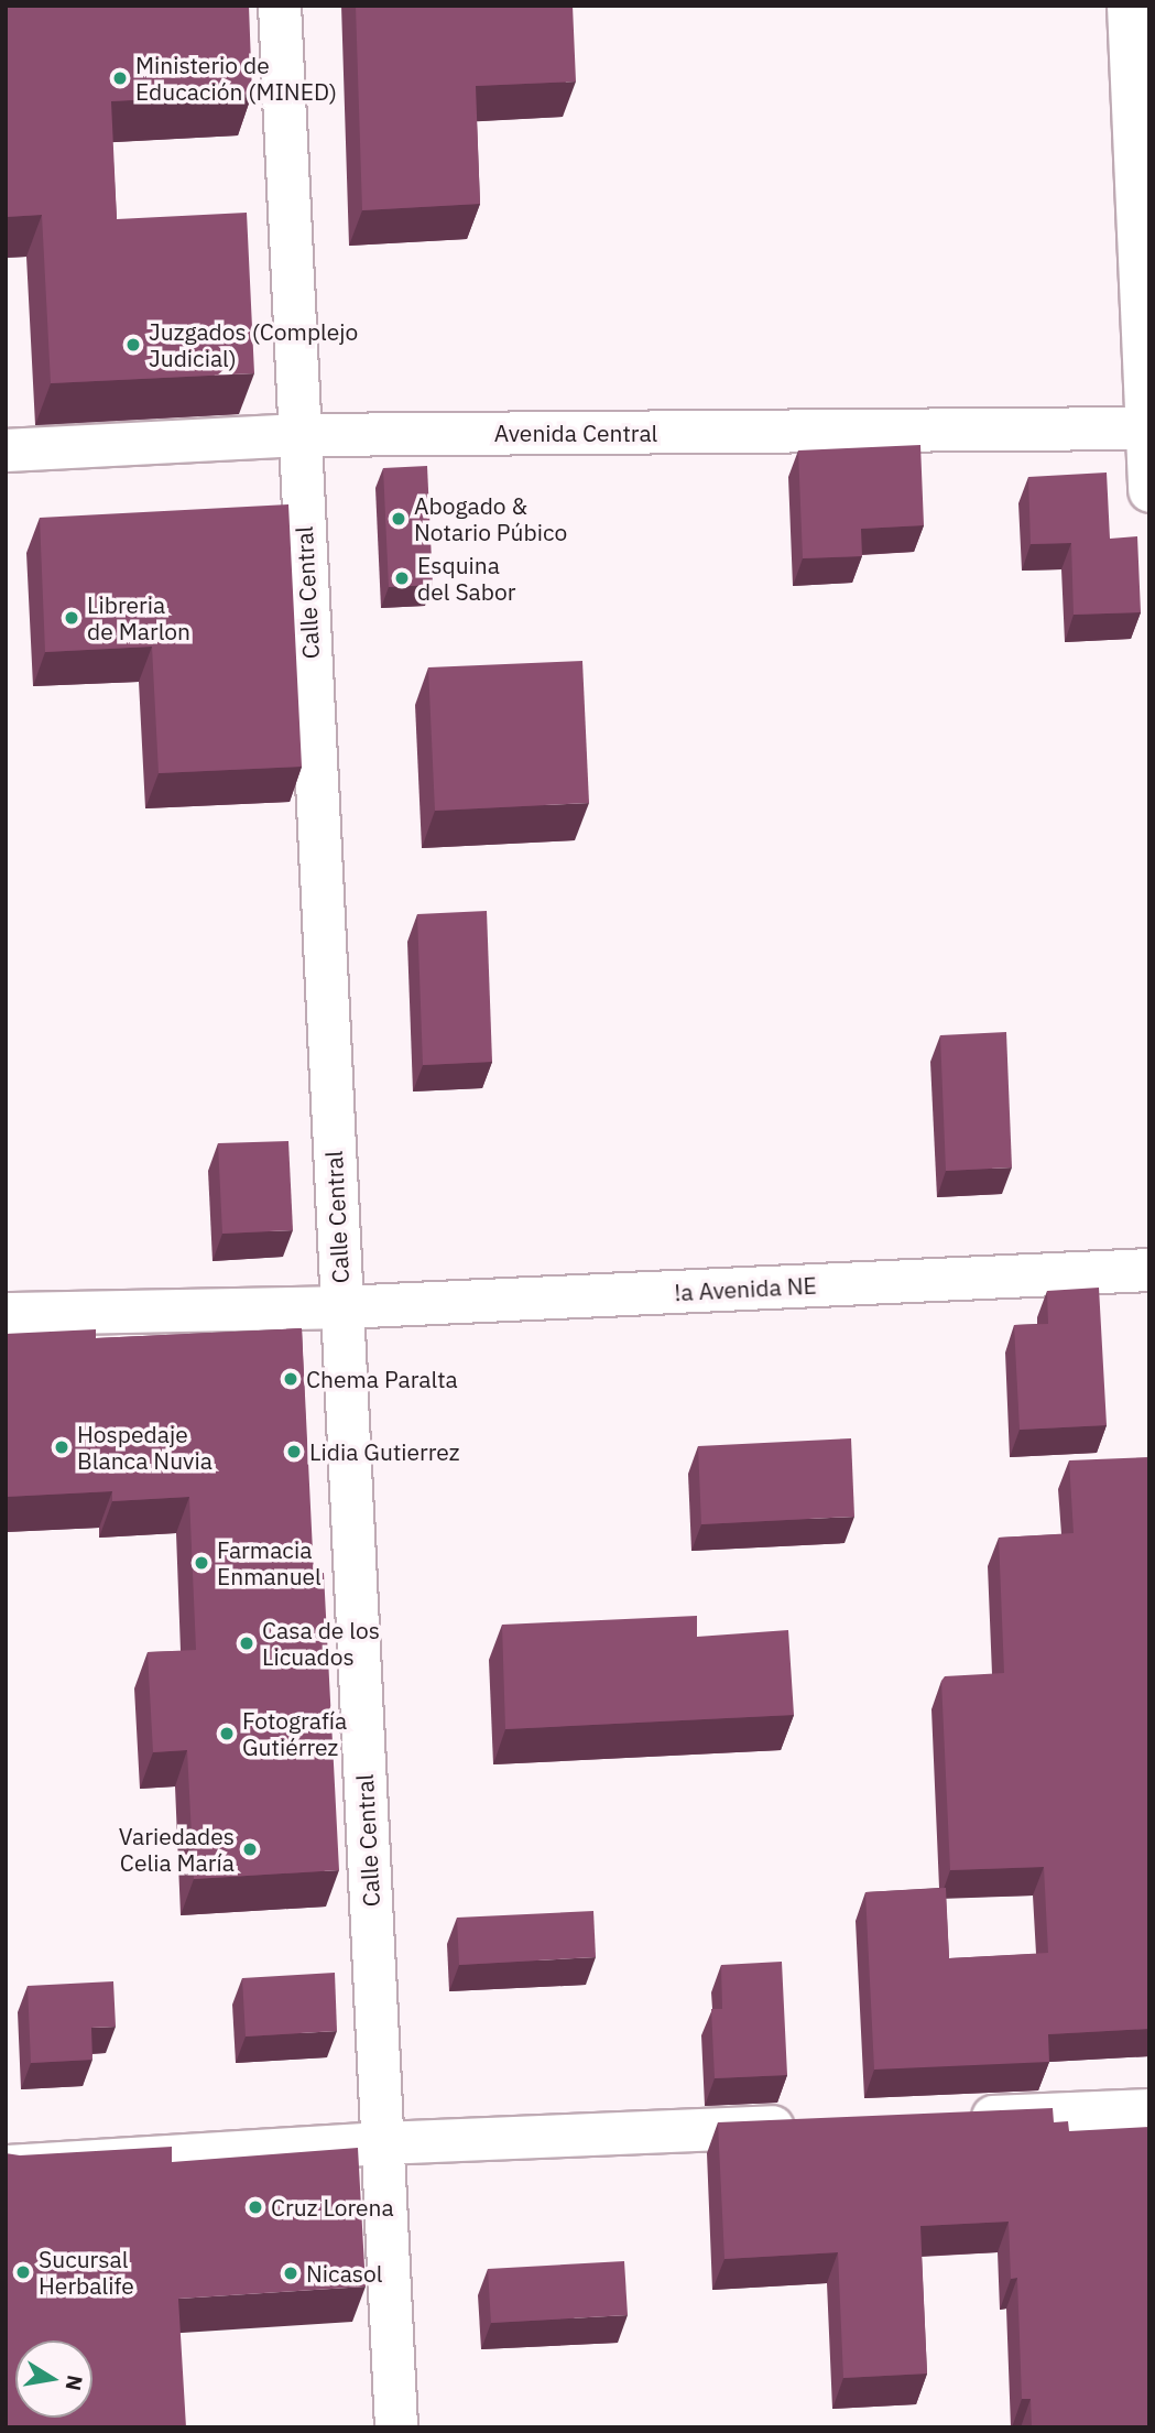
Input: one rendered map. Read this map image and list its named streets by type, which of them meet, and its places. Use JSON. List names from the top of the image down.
{
  "streets": {
    "main road": ["Avenida Central", "Calle Central", "!a Avenida NE"]
  },
  "crossings": [
    ["Avenida Central", "Calle Central"],
    ["Calle Central", "!a Avenida NE"]
  ],
  "places": [
    "Ministerio de Educación (MINED)",
    "Juzgados (Complejo Judicial)",
    "Abogado & Notario Púbico",
    "Esquina del Sabor",
    "Libreria de Marlon",
    "Chema Paralta",
    "Hospedaje Blanca Nuvia",
    "Lidia Gutierrez",
    "Farmacia Enmanuel",
    "Casa de los Licuados",
    "Fotografía Gutiérrez",
    "Variedades Celia María",
    "Cruz Lorena",
    "Sucursal Herbalife",
    "Nicasol"
  ],
  "north": "right"
}
